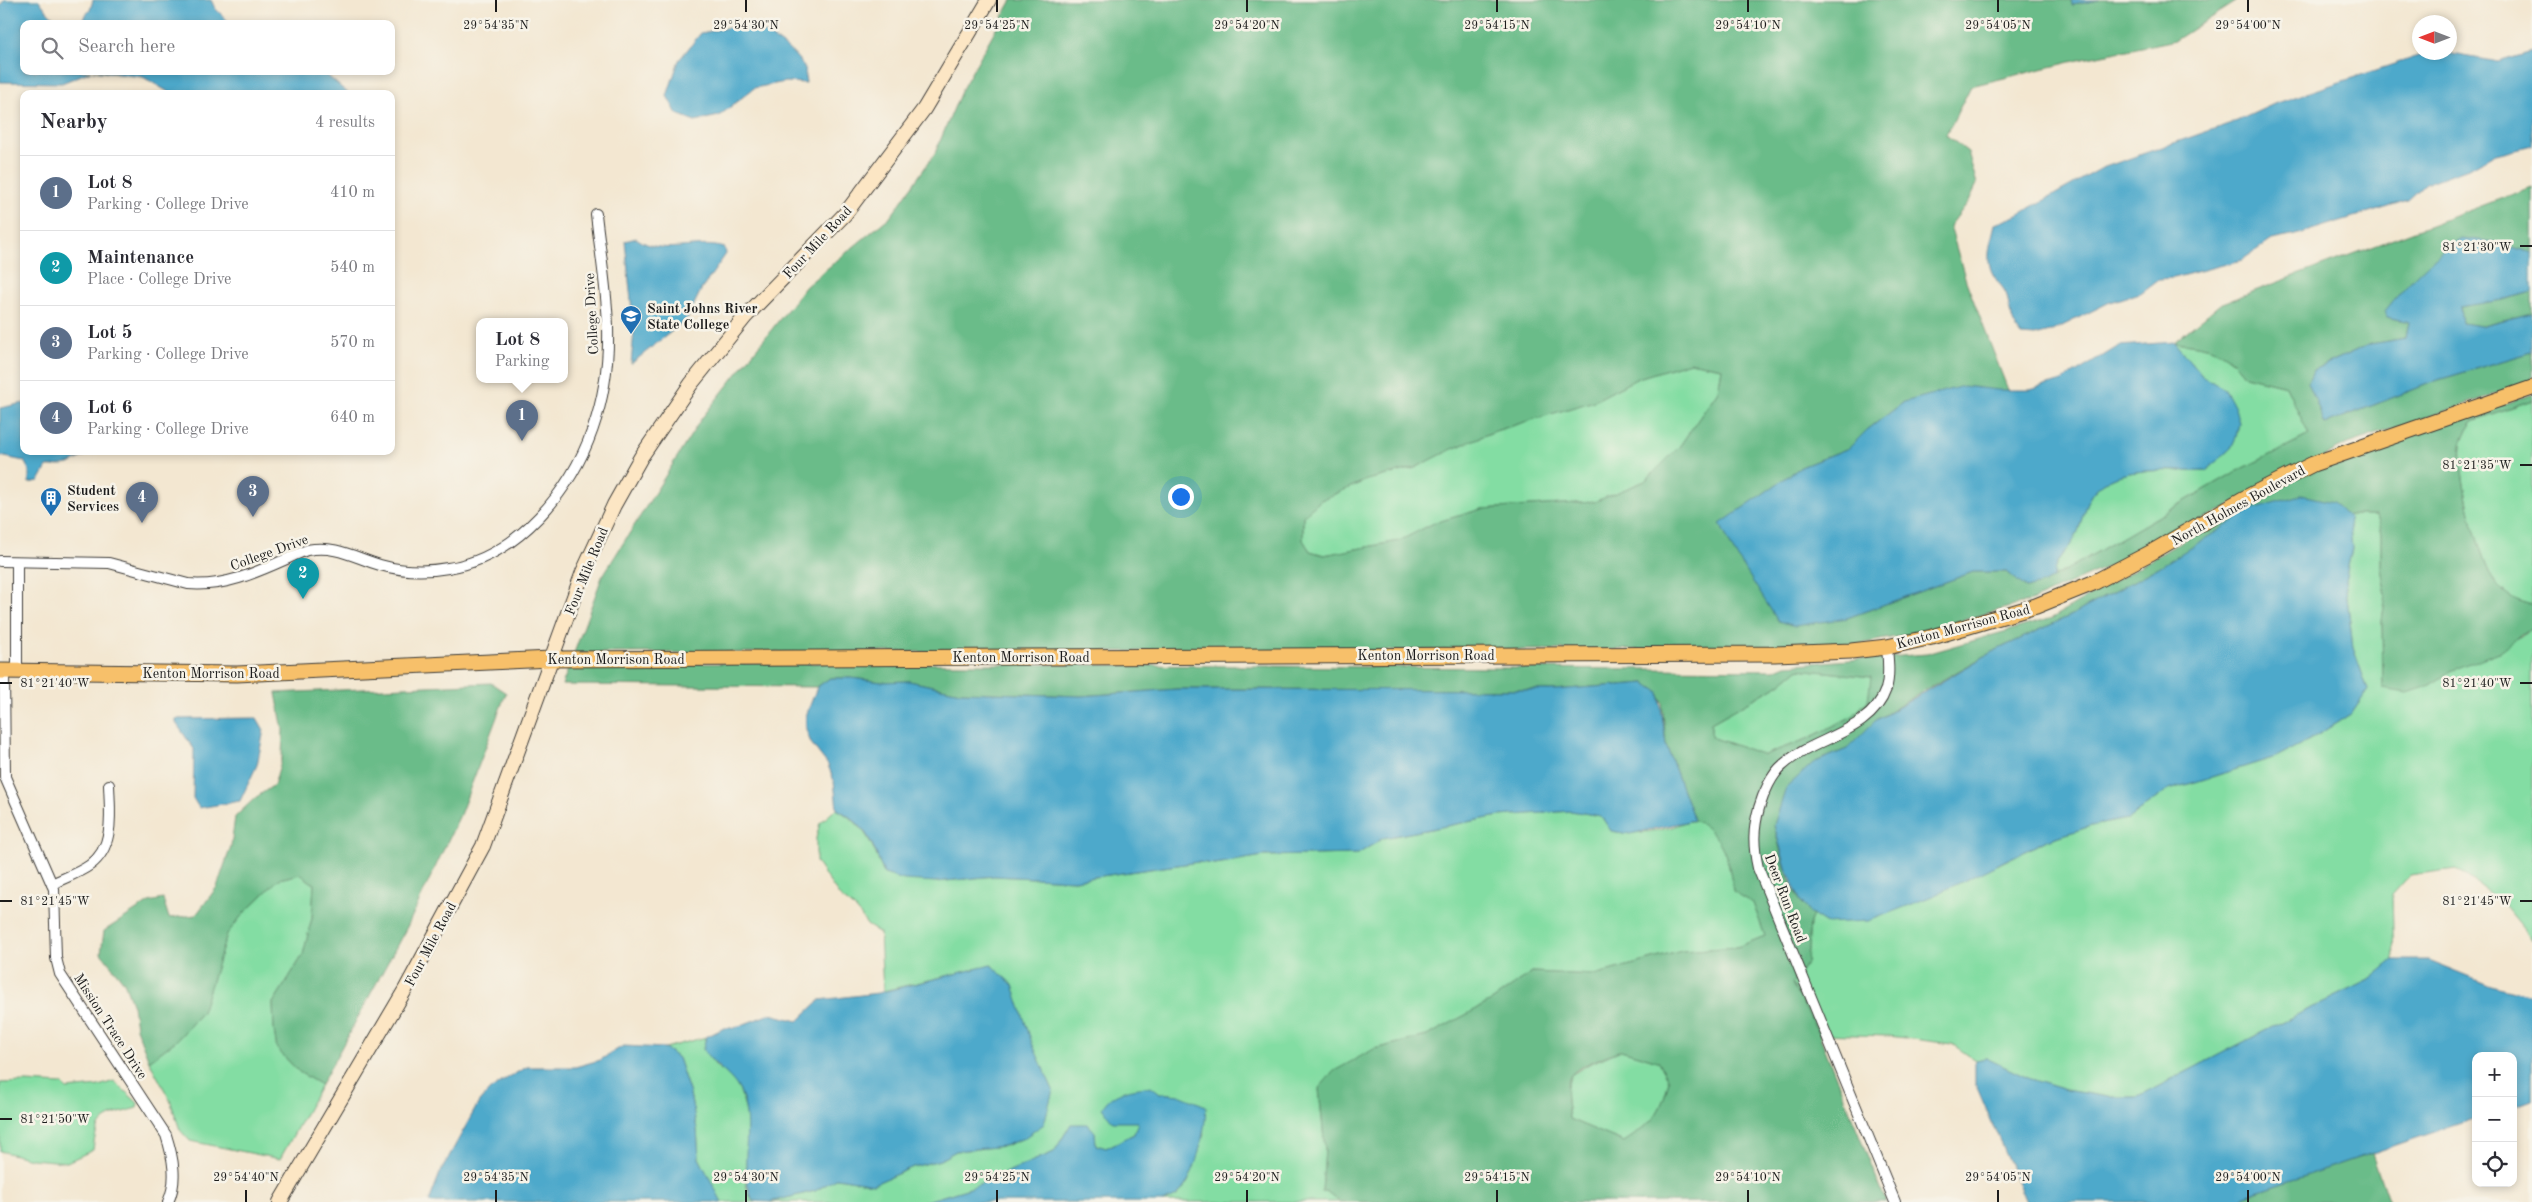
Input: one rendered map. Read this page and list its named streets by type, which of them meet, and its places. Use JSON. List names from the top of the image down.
{
  "streets": {
    "main road": ["Four Mile Road", "North Holmes Boulevard", "Kenton Morrison Road"],
    "street": ["College Drive", "Deer Run Road", "Mission Trace Drive"]
  },
  "crossings": [
    ["Four Mile Road", "Kenton Morrison Road"],
    ["North Holmes Boulevard", "Kenton Morrison Road"],
    ["Kenton Morrison Road", "Deer Run Road"]
  ],
  "places": {
    "school or university": ["Saint Johns River State College"],
    "building": ["Student Services"]
  },
  "north": "left",
  "page": {
    "search": "Search here",
    "heading": ["Nearby", "4 results"],
    "list": [
      {
        "mark": "1",
        "name": "Lot 8",
        "note": "Parking · College Drive",
        "value": "410 m"
      },
      {
        "mark": "2",
        "name": "Maintenance",
        "note": "Place · College Drive",
        "value": "540 m"
      },
      {
        "mark": "3",
        "name": "Lot 5",
        "note": "Parking · College Drive",
        "value": "570 m"
      },
      {
        "mark": "4",
        "name": "Lot 6",
        "note": "Parking · College Drive",
        "value": "640 m"
      }
    ],
    "popup": ["Lot 8", "Parking"],
    "pins": [
      "1",
      "3",
      "4",
      "2"
    ],
    "map_buttons": ["+", "−"]
  },
  "coordinates": [
    "29°54'35\"N",
    "29°54'30\"N",
    "29°54'25\"N",
    "29°54'20\"N",
    "29°54'15\"N",
    "29°54'10\"N",
    "29°54'05\"N",
    "29°54'00\"N",
    "81°21'30\"W",
    "81°21'35\"W",
    "81°21'40\"W",
    "81°21'45\"W",
    "81°21'50\"W",
    "29°54'40\"N"
  ]
}
